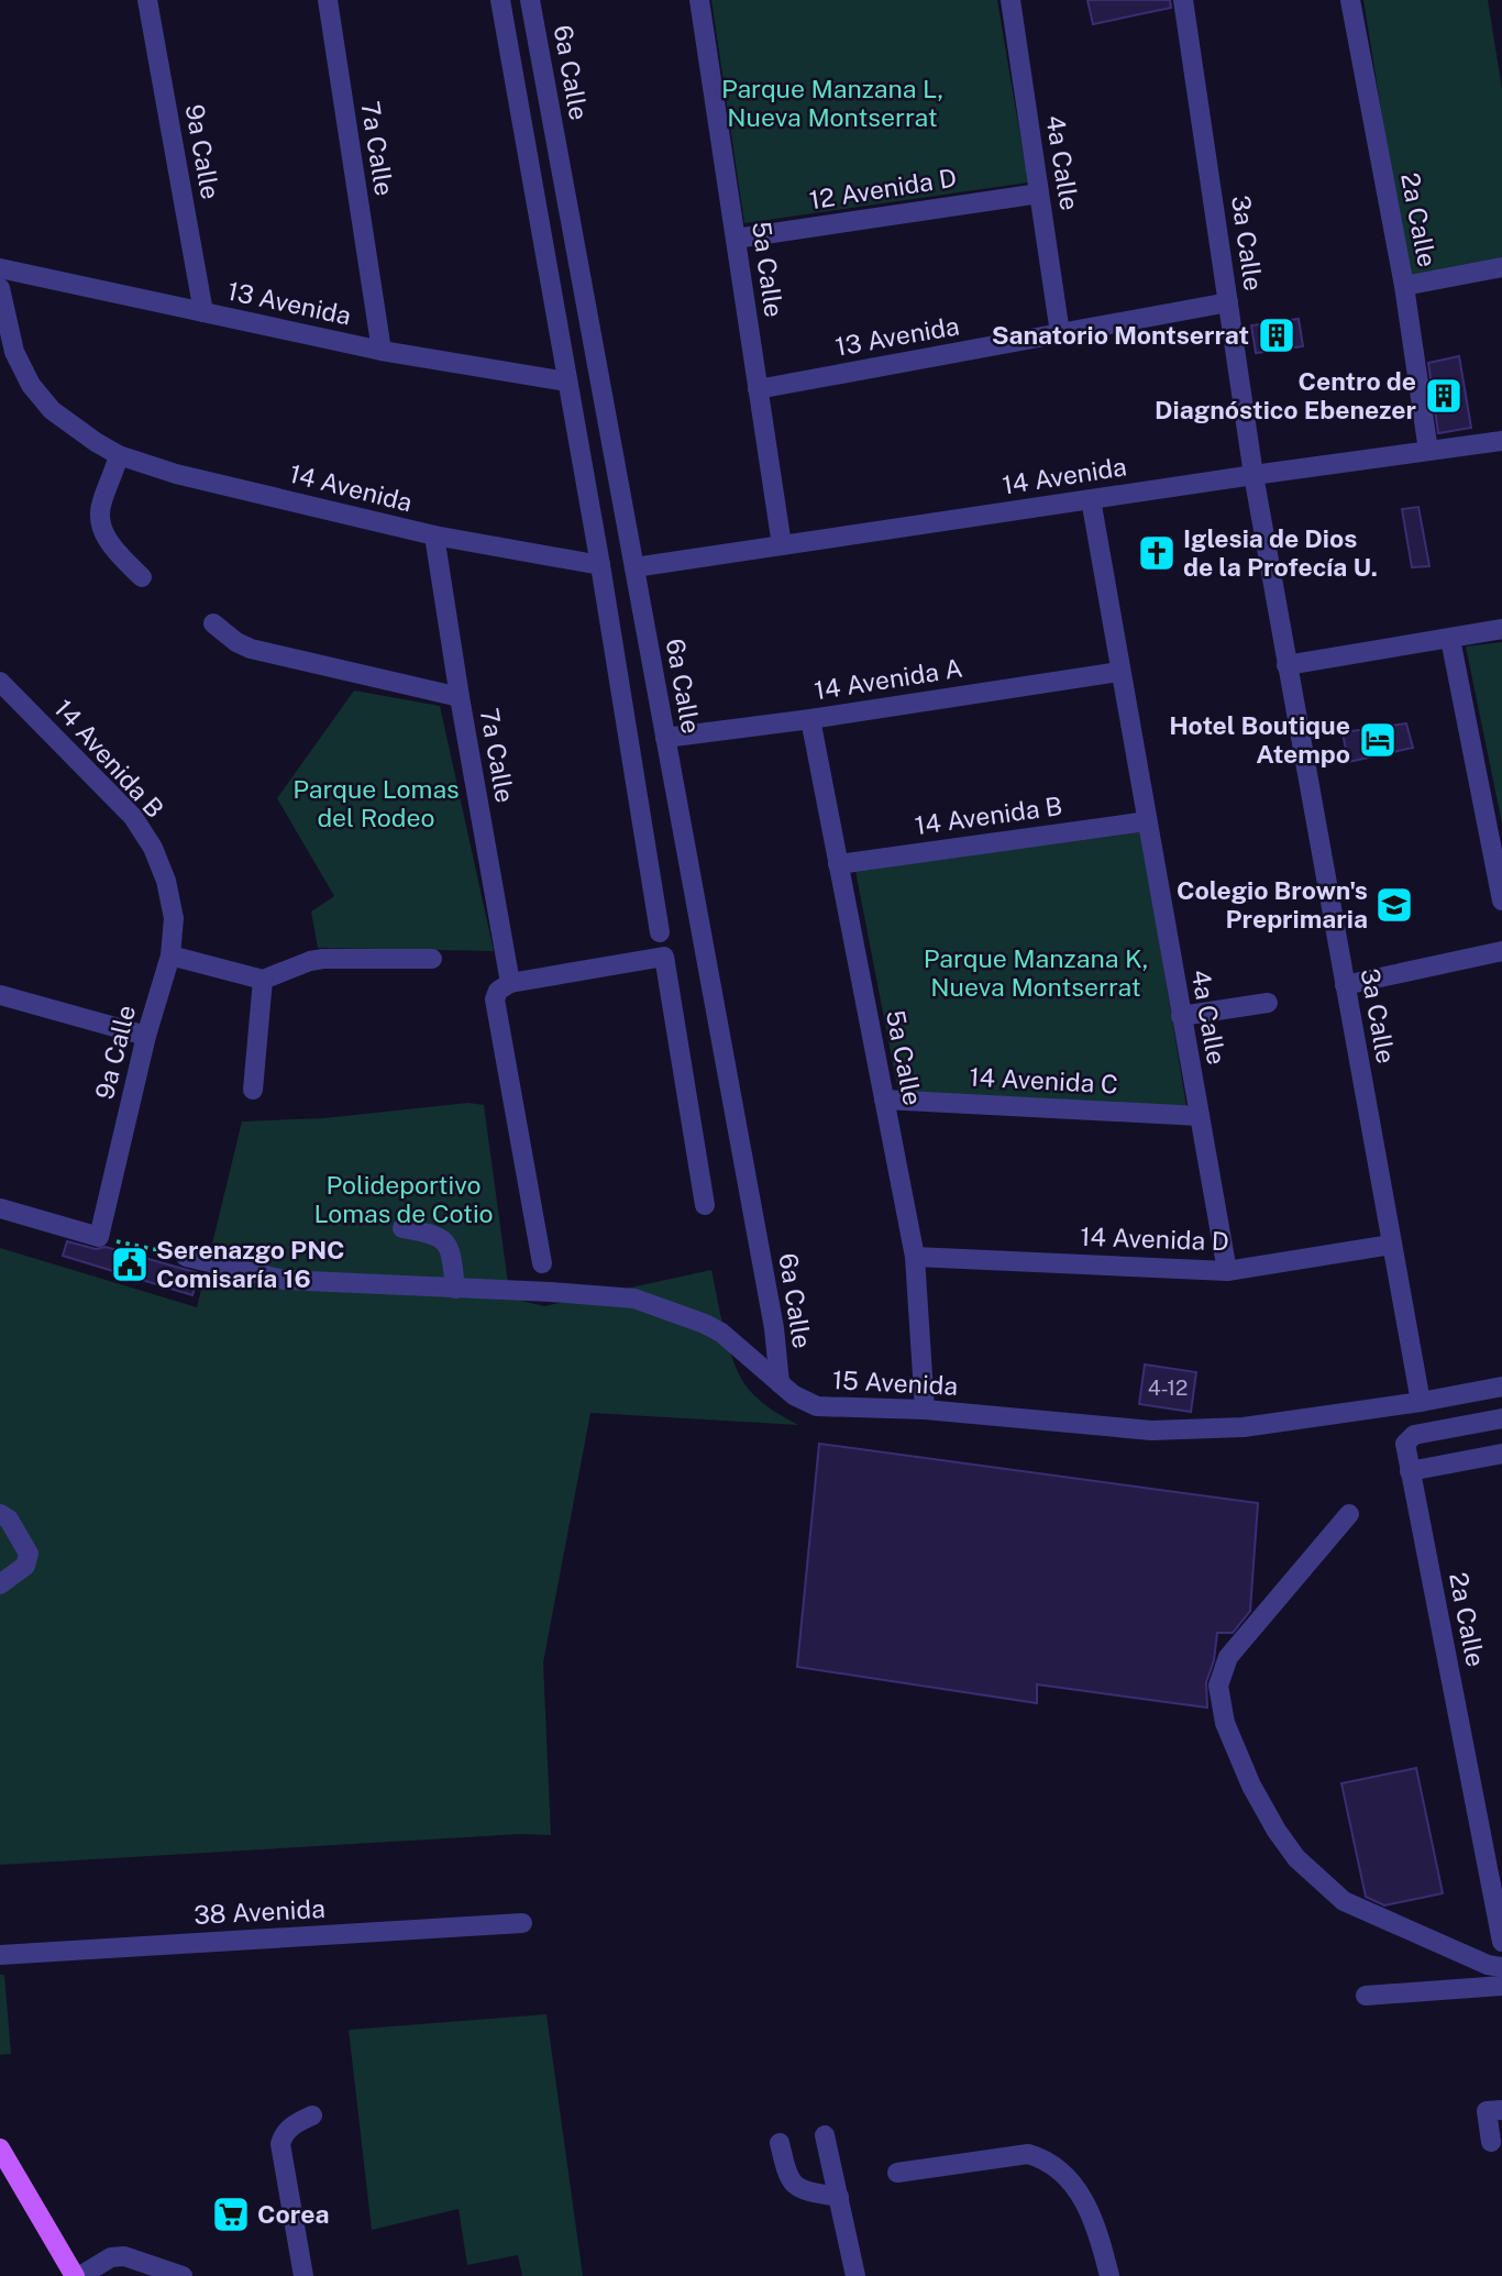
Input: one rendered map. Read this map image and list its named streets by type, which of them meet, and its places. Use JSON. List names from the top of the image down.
{
  "streets": {
    "street": [
      "6a Calle",
      "7a Calle",
      "9a Calle",
      "4a Calle",
      "12 Avenida D",
      "2a Calle",
      "3a Calle",
      "5a Calle",
      "13 Avenida",
      "14 Avenida",
      "14 Avenida A",
      "14 Avenida B",
      "14 Avenida C",
      "14 Avenida D",
      "15 Avenida",
      "38 Avenida"
    ]
  },
  "crossings": [
    ["6a Calle", "14 Avenida"],
    ["6a Calle", "14 Avenida A"],
    ["6a Calle", "15 Avenida"],
    ["7a Calle", "13 Avenida"],
    ["7a Calle", "14 Avenida"],
    ["9a Calle", "13 Avenida"],
    ["9a Calle", "14 Avenida B"],
    ["4a Calle", "12 Avenida D"],
    ["4a Calle", "13 Avenida"],
    ["4a Calle", "14 Avenida"],
    ["4a Calle", "14 Avenida A"],
    ["4a Calle", "14 Avenida B"],
    ["4a Calle", "14 Avenida C"],
    ["4a Calle", "14 Avenida D"],
    ["12 Avenida D", "5a Calle"],
    ["2a Calle", "14 Avenida"],
    ["3a Calle", "13 Avenida"],
    ["3a Calle", "14 Avenida"],
    ["3a Calle", "14 Avenida D"],
    ["3a Calle", "15 Avenida"],
    ["5a Calle", "13 Avenida"],
    ["5a Calle", "14 Avenida"],
    ["5a Calle", "14 Avenida A"],
    ["5a Calle", "14 Avenida B"],
    ["5a Calle", "14 Avenida C"],
    ["5a Calle", "14 Avenida D"],
    ["5a Calle", "15 Avenida"]
  ],
  "parks": [
    "Parque Manzana L, Nueva Montserrat",
    "Parque Lomas del Rodeo",
    "Parque Manzana K, Nueva Montserrat",
    "Polideportivo Lomas de Cotio"
  ],
  "places": {
    "building": ["Sanatorio Montserrat", "Centro de Diagnóstico Ebenezer"],
    "church": ["Iglesia de Dios de la Profecía U."],
    "hotel": ["Hotel Boutique Atempo"],
    "school or university": ["Colegio Brown's Preprimaria"],
    "public building": ["Serenazgo PNC Comisaría 16"],
    "supermarket": ["Corea"]
  },
  "house_numbers": ["4-12"]
}
